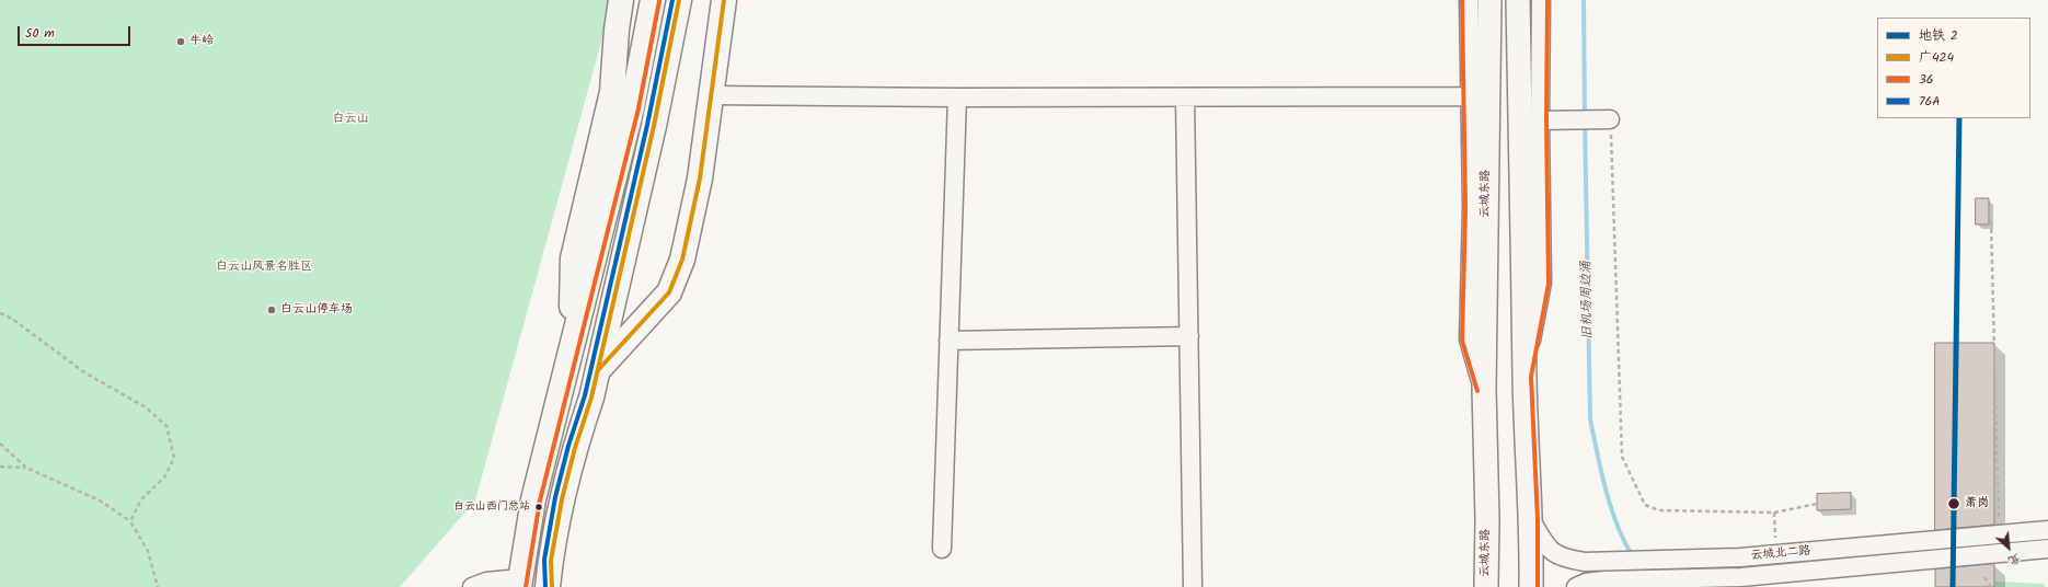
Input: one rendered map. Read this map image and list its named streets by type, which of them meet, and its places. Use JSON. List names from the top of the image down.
{
  "streets": {
    "main road": ["云城东路"],
    "street": ["云城北二路"]
  },
  "water": ["旧机场周边涌"],
  "parks": ["白云山", "白云山风景名胜区"],
  "places": [
    "牛岭",
    "白云山停车场",
    "萧岗",
    "白云山西门总站"
  ],
  "lines": [
    "transit line 广424",
    "transit line 36",
    "transit line 76A",
    "metro line 2"
  ],
  "legend": [
    "地铁 2",
    "广424",
    "36",
    "76A"
  ],
  "scale_bar": "50 m",
  "north": "bottom right"
}
